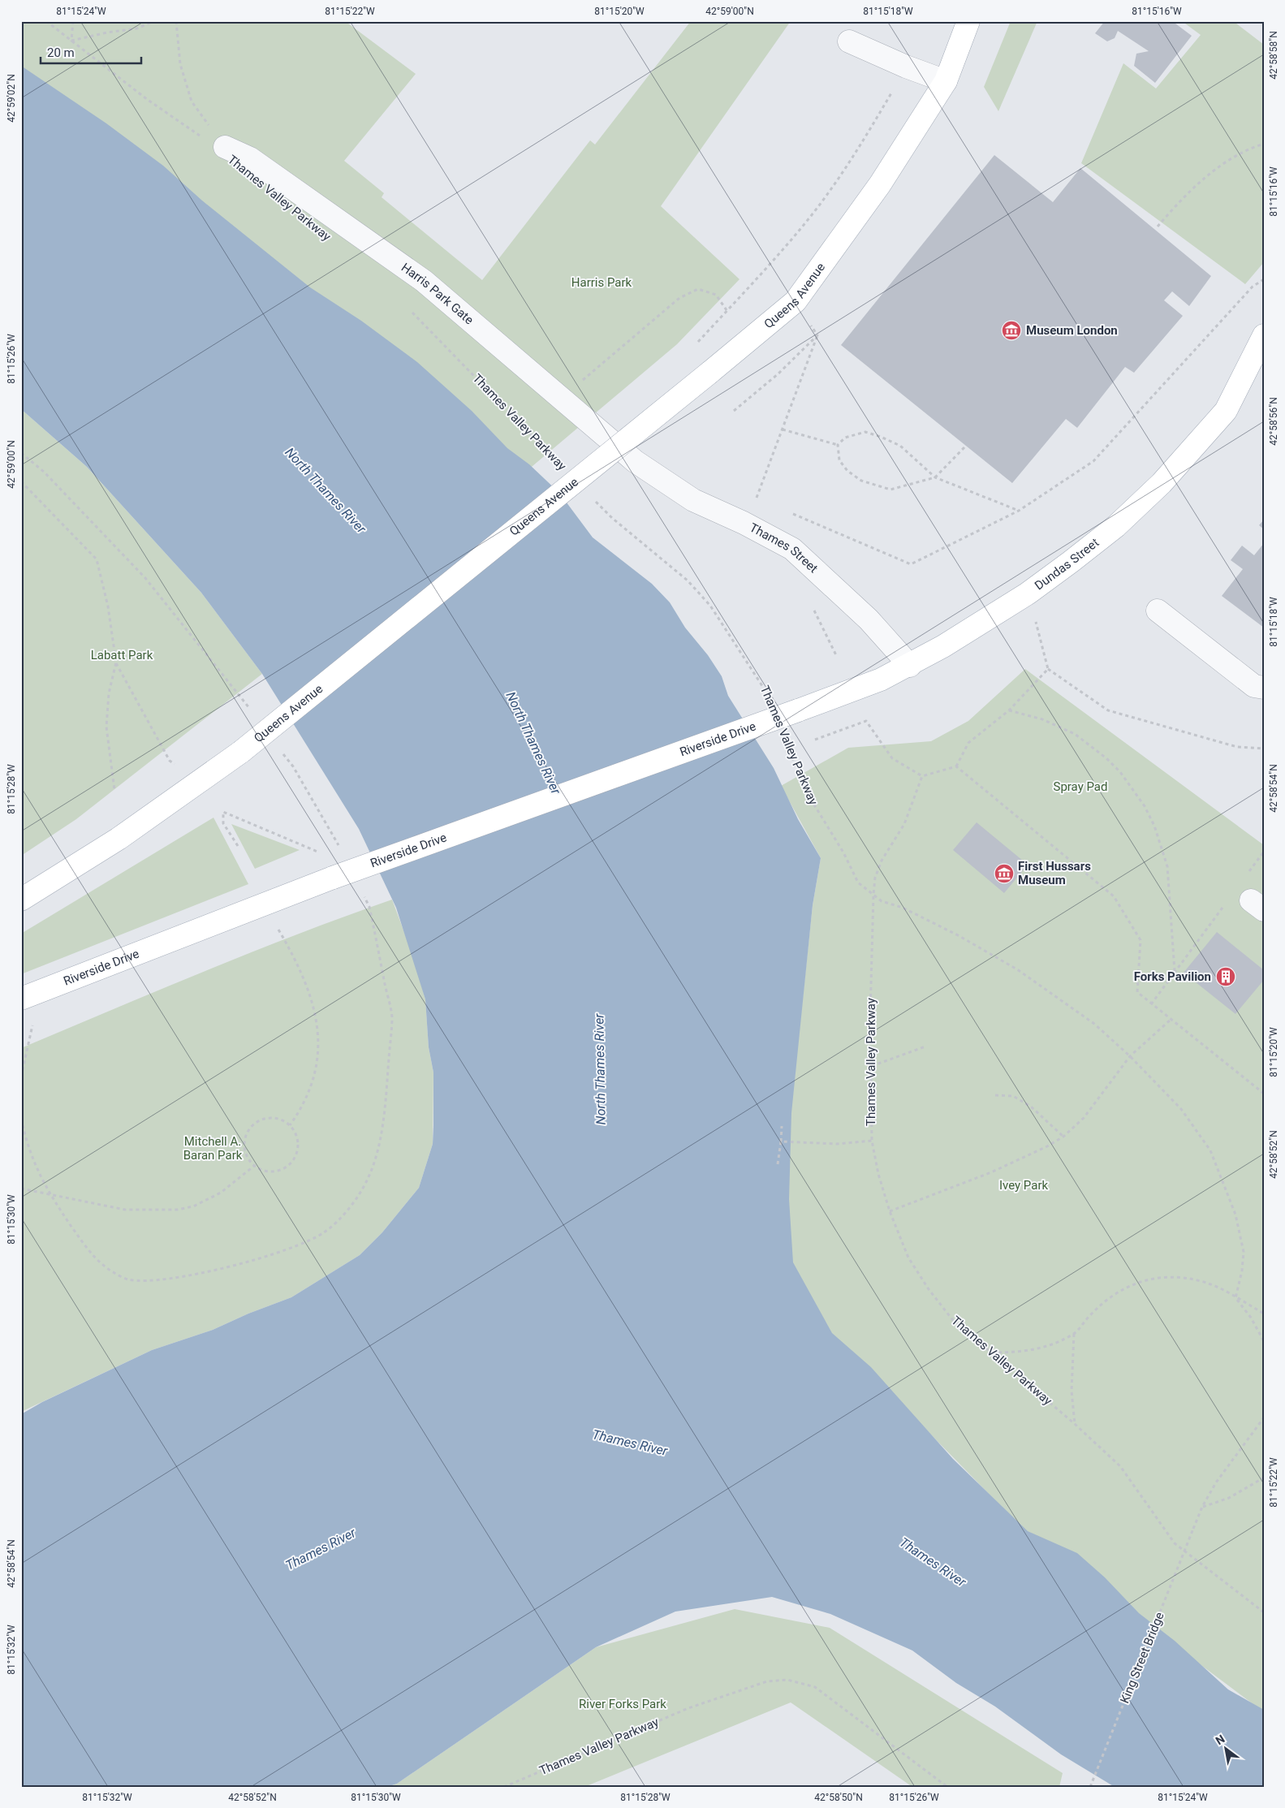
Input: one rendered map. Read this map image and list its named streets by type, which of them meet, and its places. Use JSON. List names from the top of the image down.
{
  "streets": {
    "main road": ["Queens Avenue", "Dundas Street", "Riverside Drive"],
    "street": ["Harris Park Gate", "Thames Street"],
    "path": ["Thames Valley Parkway", "King Street Bridge"]
  },
  "crossings": [
    ["Harris Park Gate", "Thames Street"],
    ["Thames Street", "Dundas Street"],
    ["Dundas Street", "Riverside Drive"]
  ],
  "water": ["North Thames River", "Thames River"],
  "parks": [
    "Harris Park",
    "Labatt Park",
    "Spray Pad",
    "Mitchell A. Baran Park",
    "Ivey Park",
    "River Forks Park"
  ],
  "places": {
    "museum": ["Museum London", "First Hussars Museum"],
    "building": ["Forks Pavilion"]
  },
  "scale_bar": "20 m",
  "north": "top left",
  "coordinates": [
    "81°15'24\"W",
    "81°15'22\"W",
    "81°15'20\"W",
    "42°59'00\"N",
    "81°15'18\"W",
    "81°15'16\"W",
    "42°58'58\"N",
    "42°59'02\"N",
    "81°15'26\"W",
    "42°58'56\"N",
    "42°58'54\"N",
    "81°15'28\"W",
    "42°58'52\"N",
    "81°15'30\"W",
    "81°15'32\"W",
    "42°58'50\"N"
  ]
}
